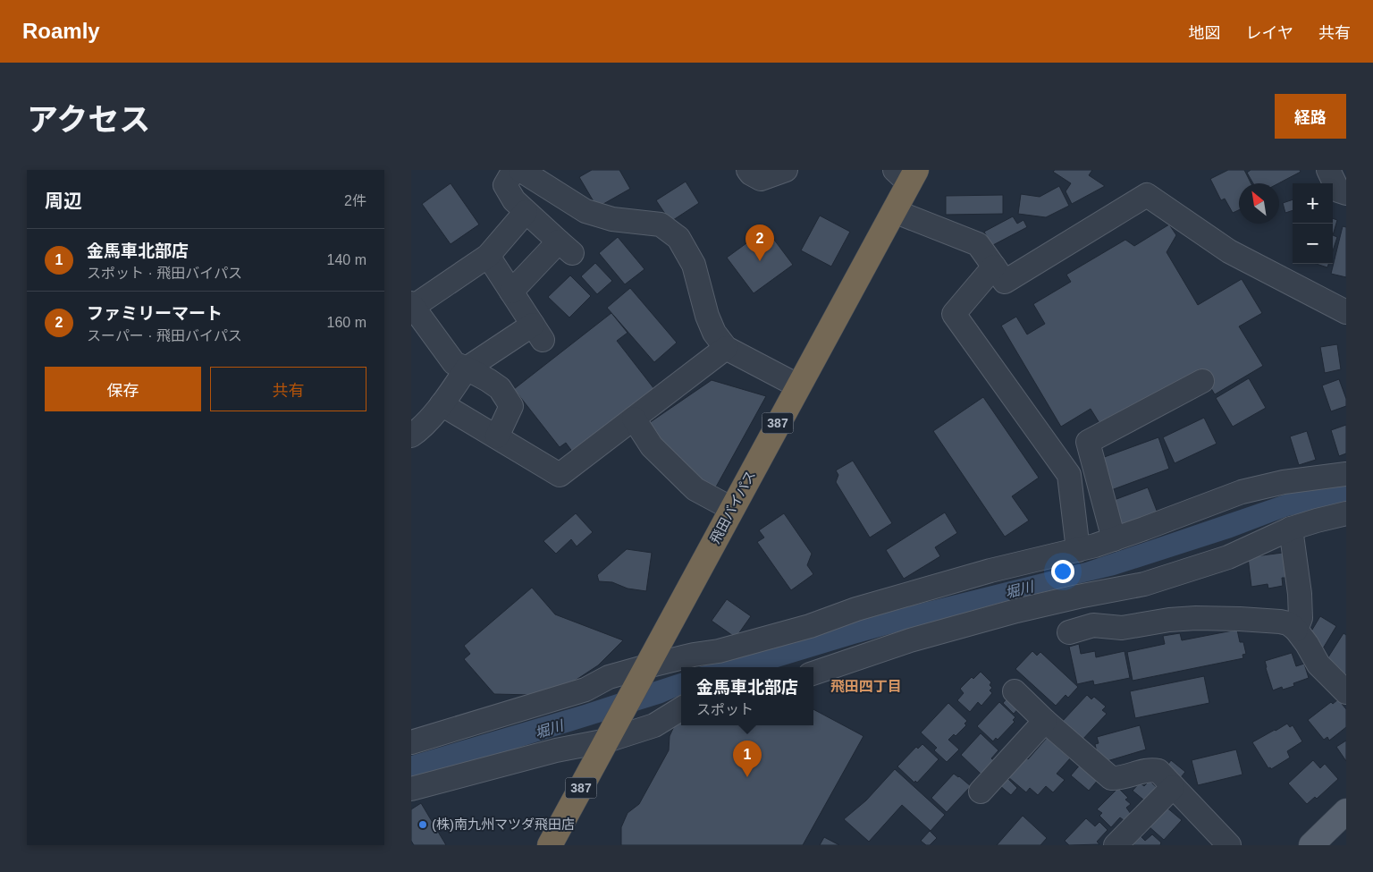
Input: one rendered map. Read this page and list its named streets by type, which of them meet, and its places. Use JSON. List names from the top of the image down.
{
  "streets": {
    "highway": ["387", "飛田バイパス"]
  },
  "districts": ["飛田四丁目"],
  "water": ["堀川"],
  "places": ["(株)南九州マツダ飛田店"],
  "north": "top left",
  "page": {
    "header": "Roamly",
    "nav": ["地図", "レイヤ", "共有"],
    "title": "アクセス",
    "buttons": [
      "経路",
      ["保存", "共有"]
    ],
    "heading": ["周辺", "2件"],
    "map_buttons": ["+", "−"],
    "pins": ["2", "1"],
    "list": [
      {
        "mark": "1",
        "name": "金馬車北部店",
        "note": "スポット · 飛田バイパス",
        "value": "140 m"
      },
      {
        "mark": "2",
        "name": "ファミリーマート",
        "note": "スーパー · 飛田バイパス",
        "value": "160 m"
      }
    ],
    "popup": ["金馬車北部店", "スポット"]
  }
}
